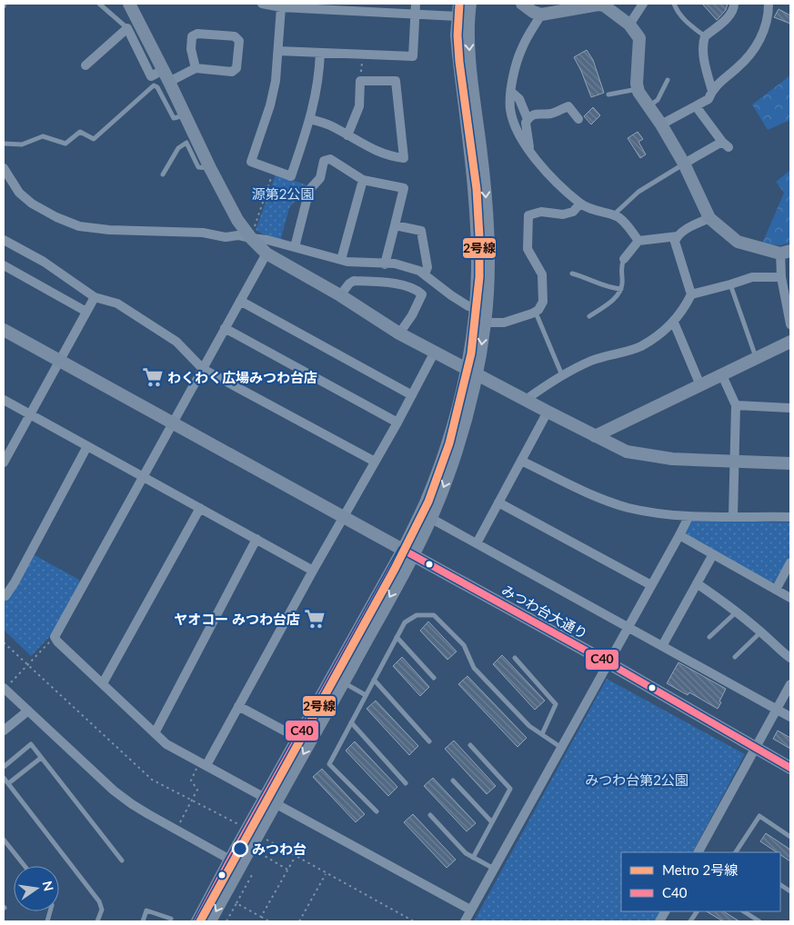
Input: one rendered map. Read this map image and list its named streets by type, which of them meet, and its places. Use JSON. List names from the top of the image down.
{
  "streets": {
    "street": ["みつわ台大通り"]
  },
  "parks": ["源第2公園", "みつわ台第2公園"],
  "places": {
    "supermarket": ["わくわく広場みつわ台店", "ヤオコー みつわ台店"],
    "other": ["みつわ台"]
  },
  "lines": ["metro line 2号線", "transit line C40"],
  "legend": ["Metro 2号線", "C40"],
  "north": "right"
}
